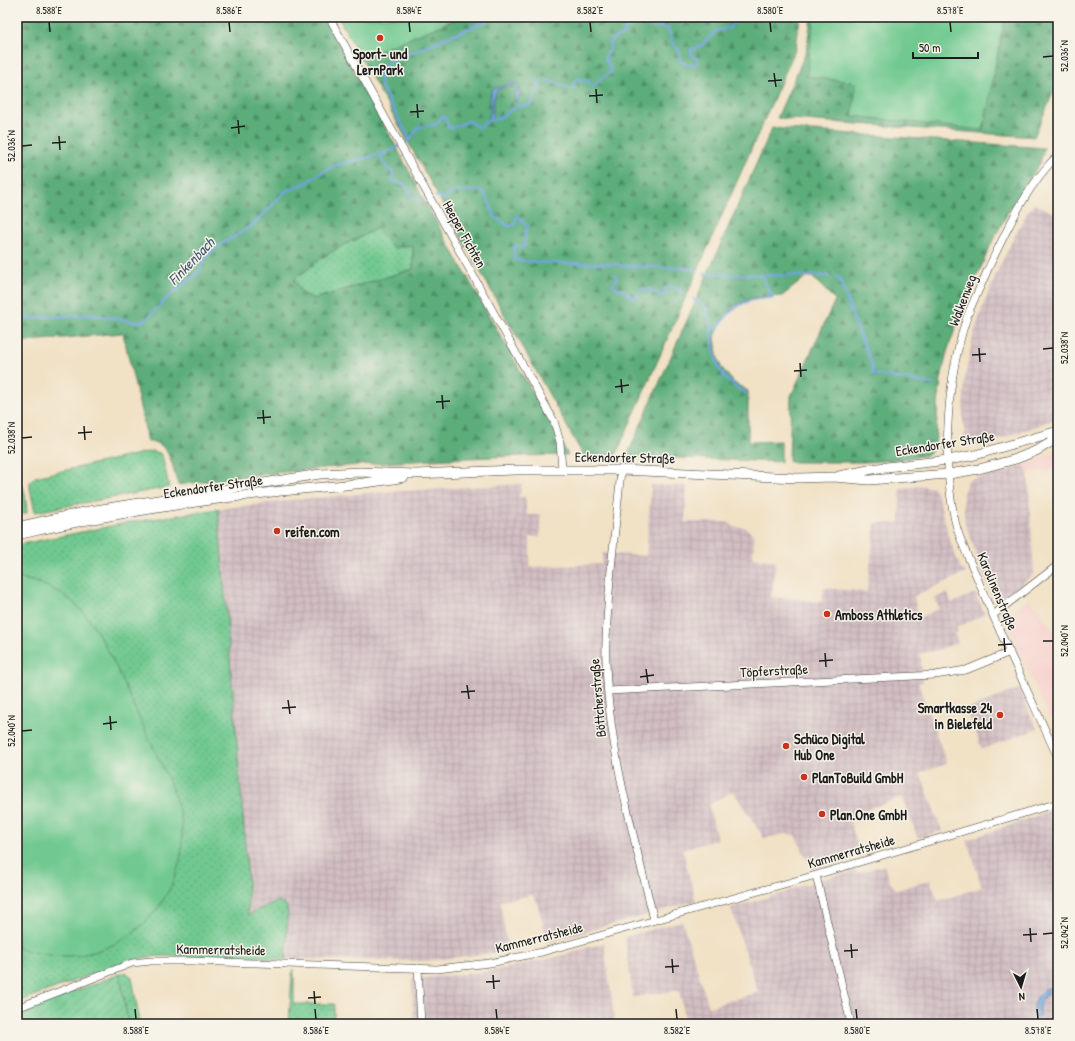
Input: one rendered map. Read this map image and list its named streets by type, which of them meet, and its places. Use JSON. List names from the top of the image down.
{
  "streets": {
    "street": [
      "Heeper Fichten",
      "Walkenweg",
      "Eckendorfer Straße",
      "Karolinenstraße",
      "Töpferstraße",
      "Böttcherstraße",
      "Kammerratsheide"
    ]
  },
  "crossings": [
    ["Heeper Fichten", "Eckendorfer Straße"],
    ["Walkenweg", "Eckendorfer Straße"],
    ["Walkenweg", "Karolinenstraße"],
    ["Eckendorfer Straße", "Karolinenstraße"],
    ["Eckendorfer Straße", "Böttcherstraße"],
    ["Karolinenstraße", "Töpferstraße"],
    ["Töpferstraße", "Böttcherstraße"],
    ["Böttcherstraße", "Kammerratsheide"]
  ],
  "water": ["Finkenbach"],
  "places": [
    "Sport- und LernPark",
    "reifen.com",
    "Amboss Athletics",
    "Smartkasse 24 in Bielefeld",
    "Schüco Digital Hub One",
    "PlanToBuild GmbH",
    "Plan.One GmbH"
  ],
  "scale_bar": "50 m",
  "north": "bottom",
  "coordinates": [
    "8.588°E",
    "8.586°E",
    "8.584°E",
    "8.582°E",
    "8.580°E",
    "8.578°E",
    "52.036°N",
    "52.038°N",
    "52.040°N",
    "52.042°N"
  ]
}
